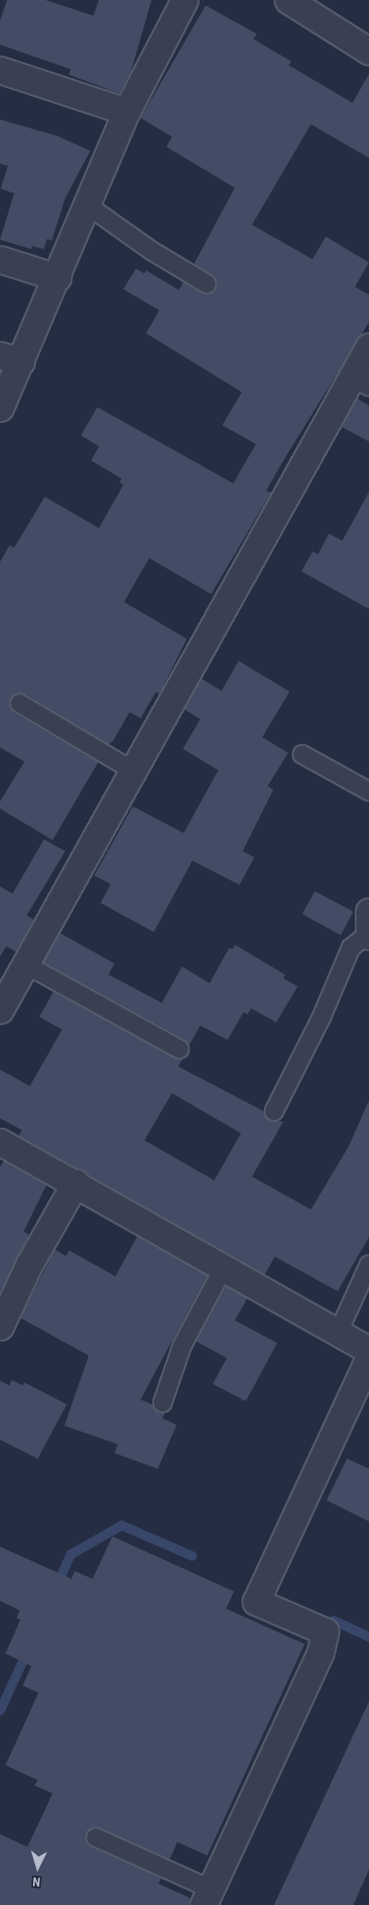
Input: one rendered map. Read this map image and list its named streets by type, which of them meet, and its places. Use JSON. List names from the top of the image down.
{
  "north": "bottom"
}
